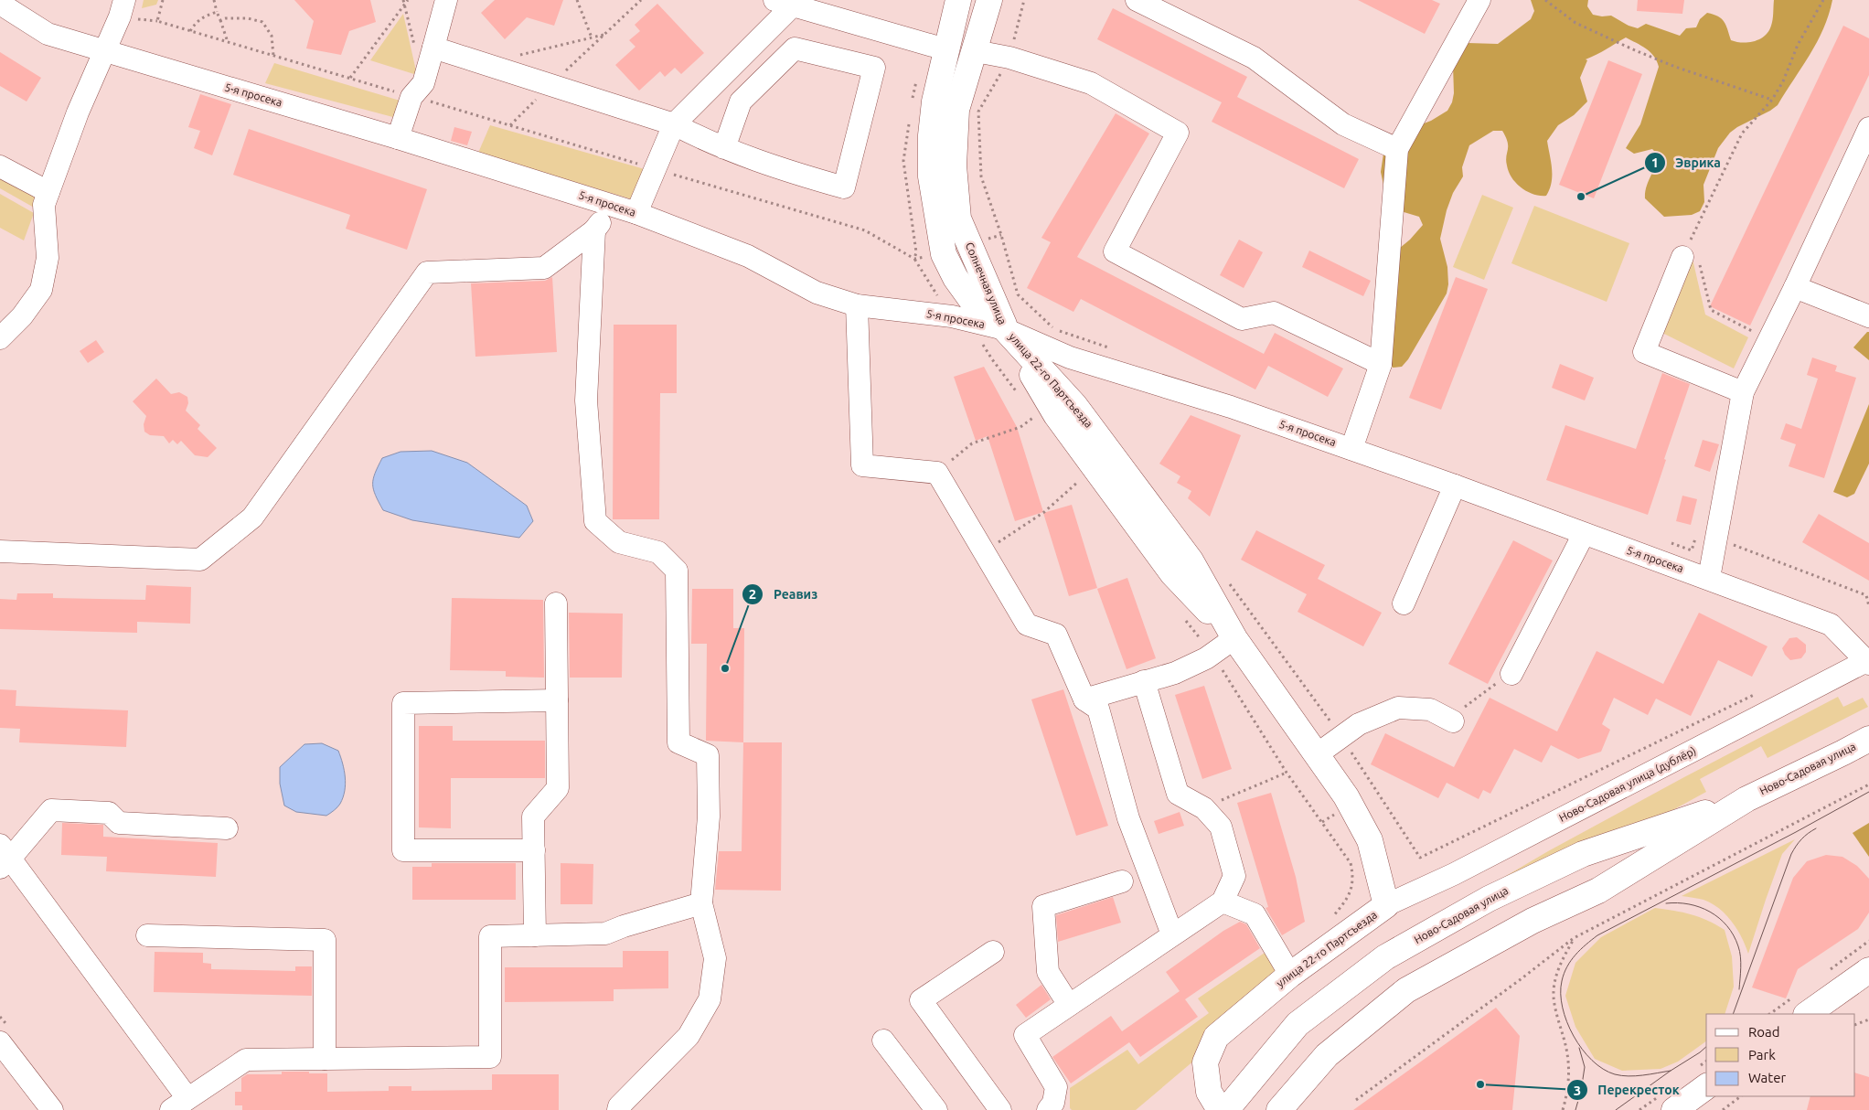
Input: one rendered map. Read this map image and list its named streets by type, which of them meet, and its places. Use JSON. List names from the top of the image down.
{
  "streets": {
    "main road": ["Солнечная улица", "улица 22-го Партсъезда", "Ново-Садовая улица"],
    "street": ["5-я просека", "Ново-Садовая улица (дублёр)"]
  },
  "crossings": [
    ["5-я просека", "Солнечная улица"],
    ["5-я просека", "улица 22-го Партсъезда"],
    ["5-я просека", "Ново-Садовая улица (дублёр)"],
    ["Солнечная улица", "улица 22-го Партсъезда"],
    ["улица 22-го Партсъезда", "Ново-Садовая улица (дублёр)"]
  ],
  "places": ["Эврика", "Реавиз", "Перекресток"],
  "legend": ["Road", "Park", "Water"]
}
